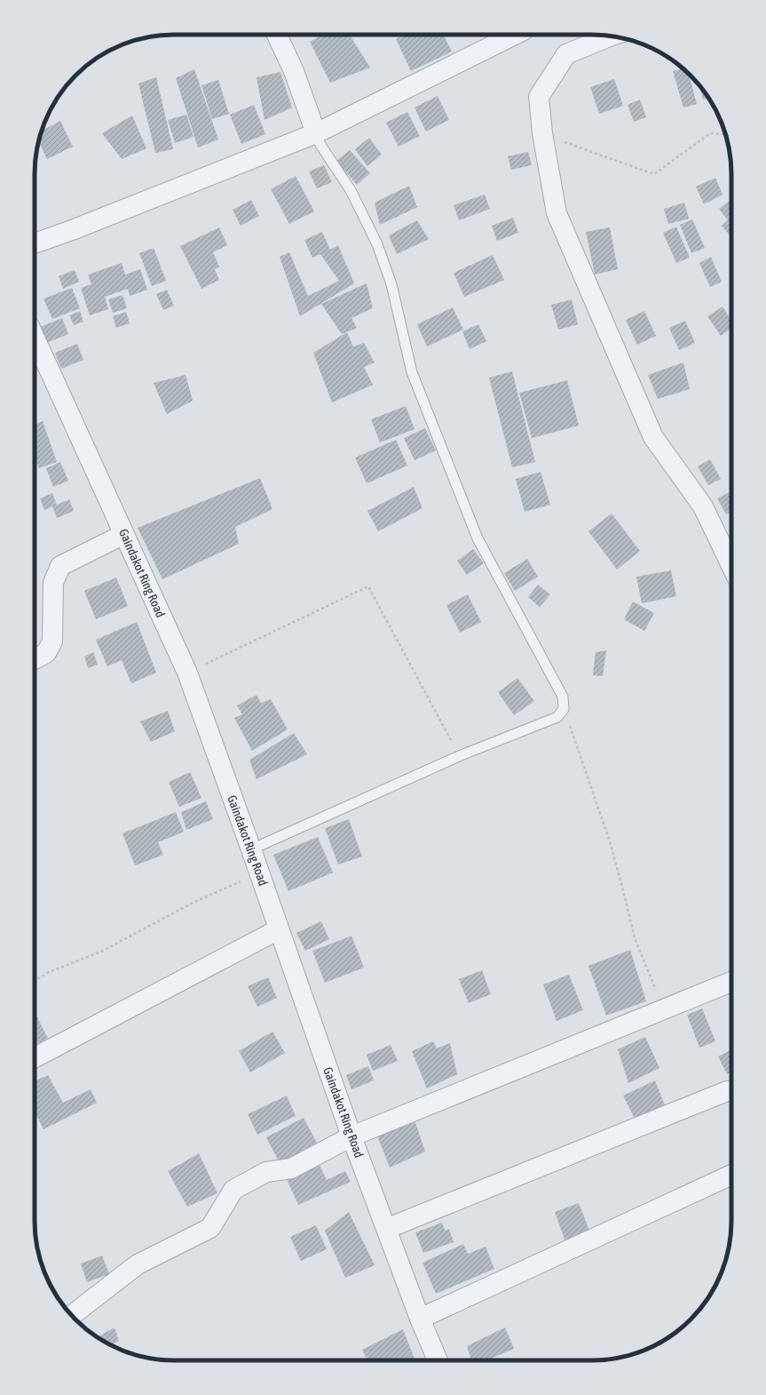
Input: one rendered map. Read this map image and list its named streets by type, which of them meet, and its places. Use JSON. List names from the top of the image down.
{
  "streets": {
    "street": ["Gaindakot Ring Road"]
  }
}
